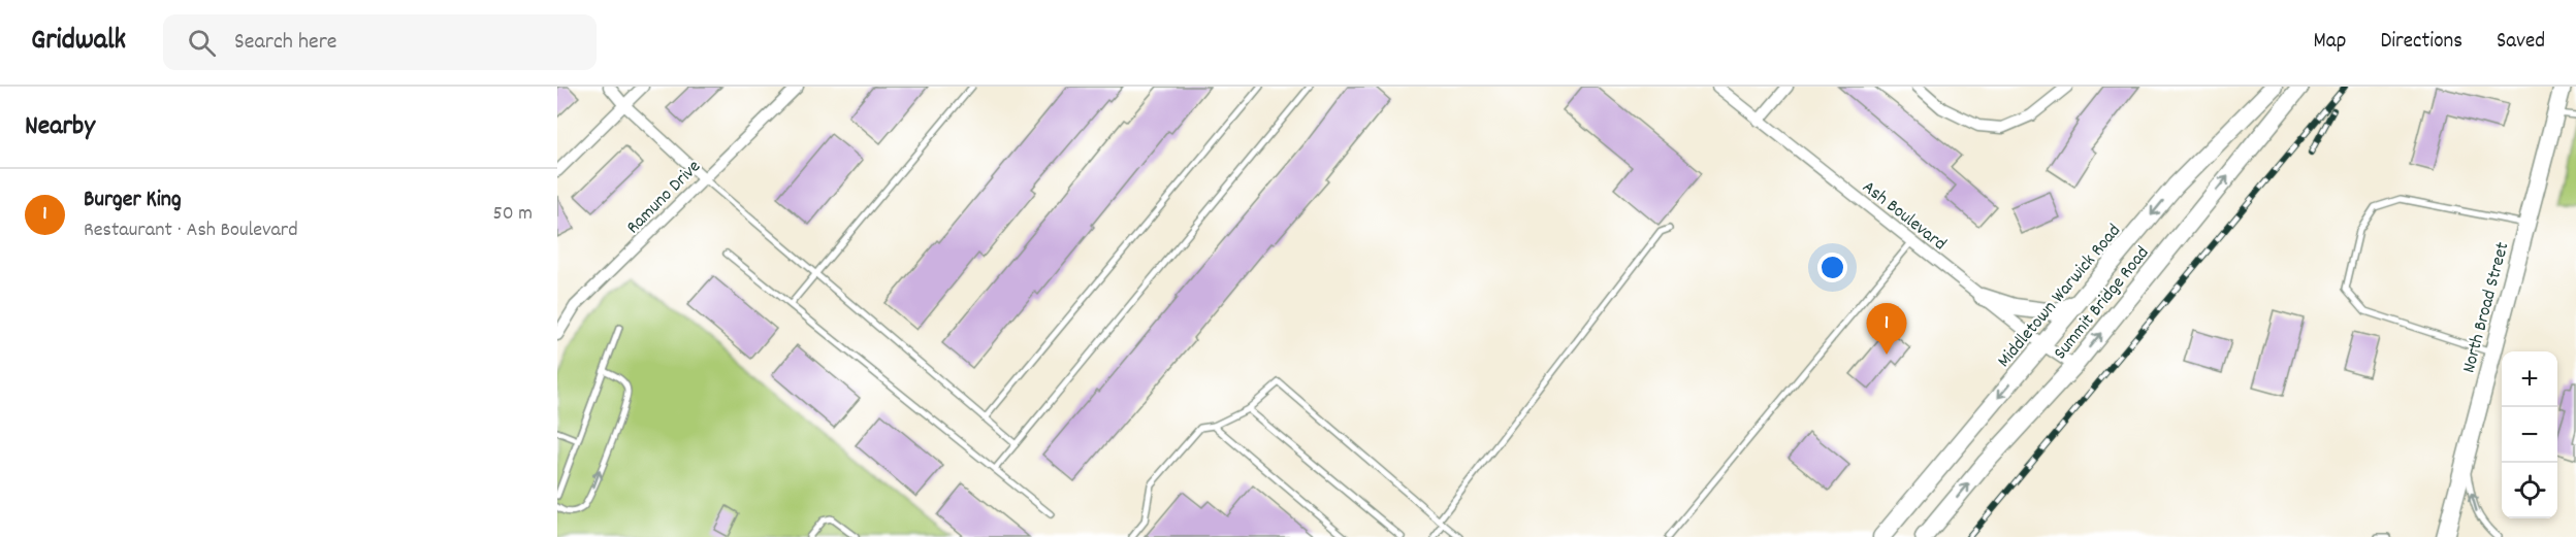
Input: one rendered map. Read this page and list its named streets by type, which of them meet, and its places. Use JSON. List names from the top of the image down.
{
  "streets": {
    "main road": ["Middletown Warwick Road", "Summit Bridge Road", "North Broad Street"],
    "street": ["Ramuno Drive", "Ash Boulevard"]
  },
  "crossings": [
    ["Ash Boulevard", "Middletown Warwick Road"],
    ["Ash Boulevard", "Summit Bridge Road"]
  ],
  "one_way": ["Middletown Warwick Road", "Summit Bridge Road"],
  "page": {
    "header": "Gridwalk",
    "search": "Search here",
    "nav": ["Map", "Directions", "Saved"],
    "heading": "Nearby",
    "list": [
      {
        "mark": "1",
        "name": "Burger King",
        "note": "Restaurant · Ash Boulevard",
        "value": "50 m"
      }
    ],
    "pins": "1",
    "map_buttons": ["+", "−"]
  }
}
